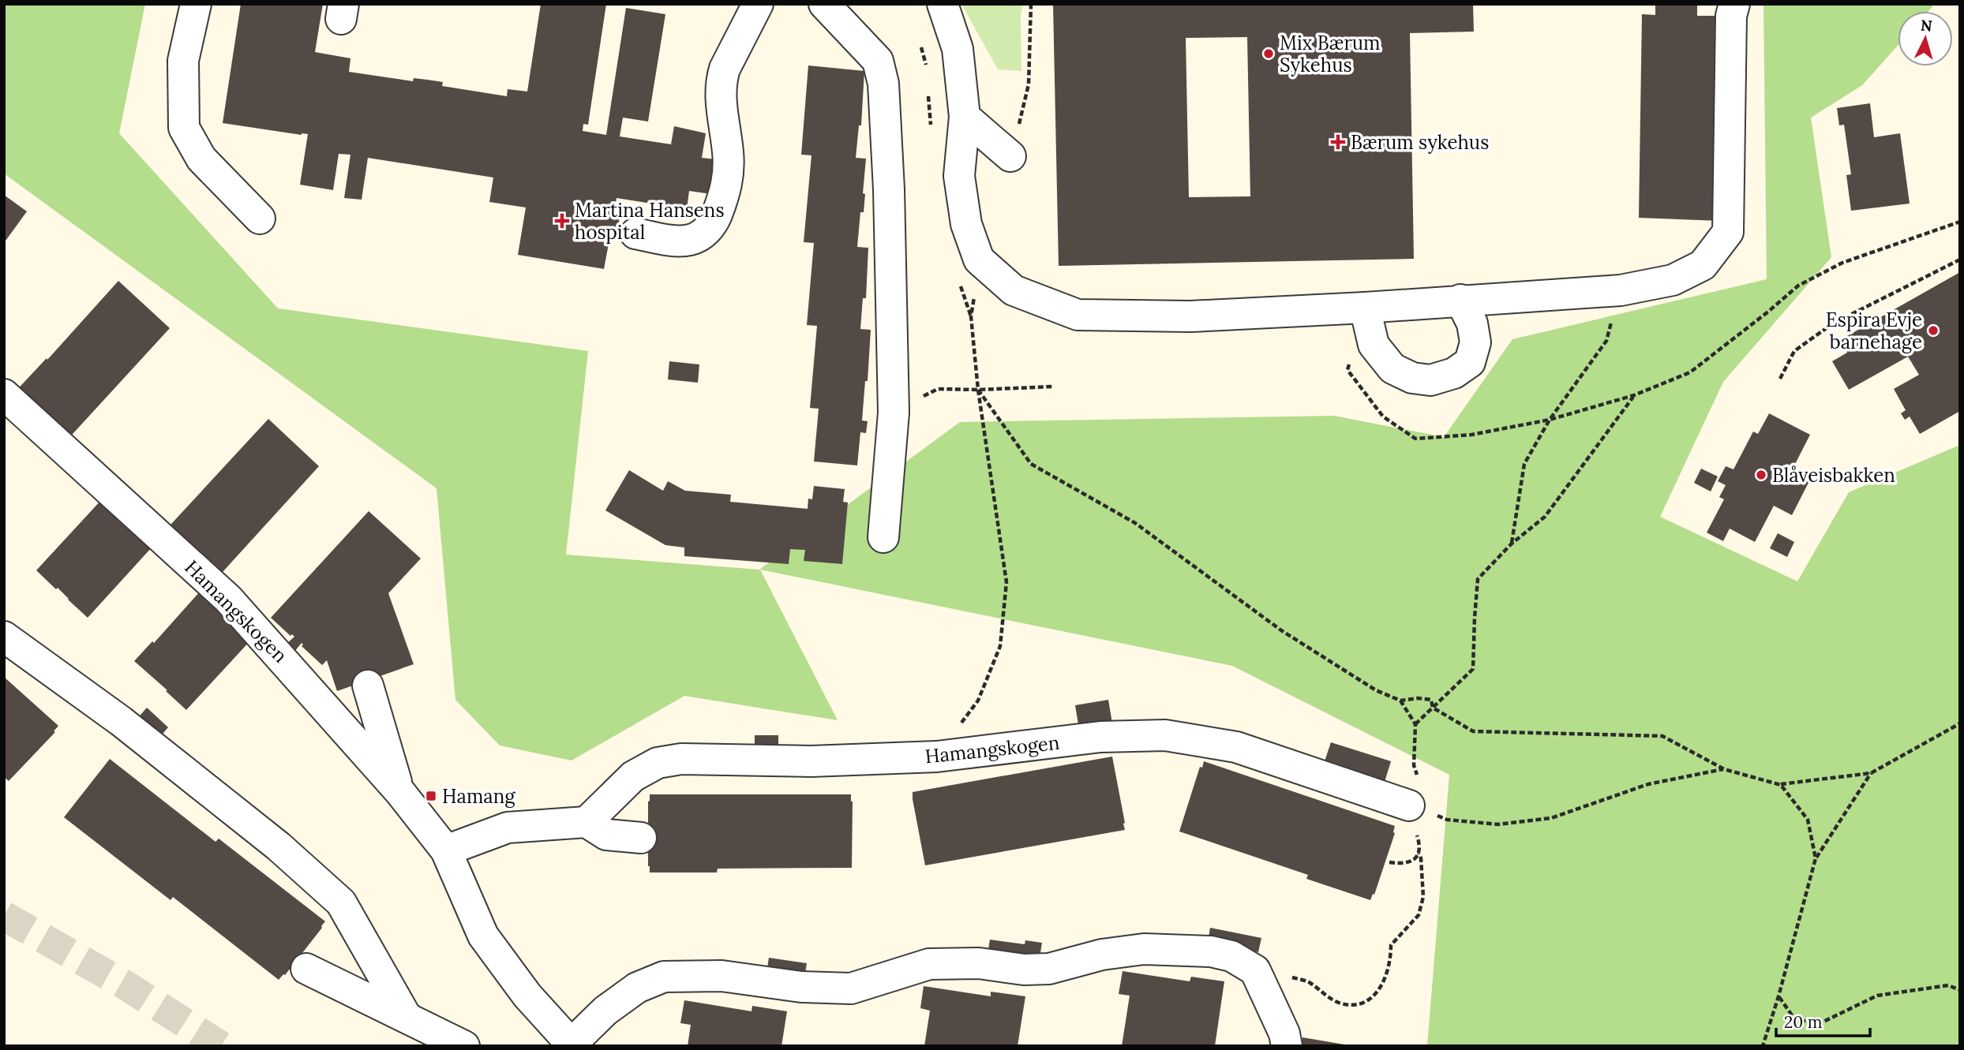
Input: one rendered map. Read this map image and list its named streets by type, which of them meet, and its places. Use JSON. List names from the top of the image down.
{
  "streets": {
    "street": ["Hamangskogen"]
  },
  "places": {
    "other": ["Mix Bærum Sykehus", "Espira Evje barnehage", "Blåveisbakken"],
    "health": ["Bærum sykehus", "Martina Hansens hospital"],
    "transit": ["Hamang"]
  },
  "scale_bar": "20 m",
  "north": "top"
}
